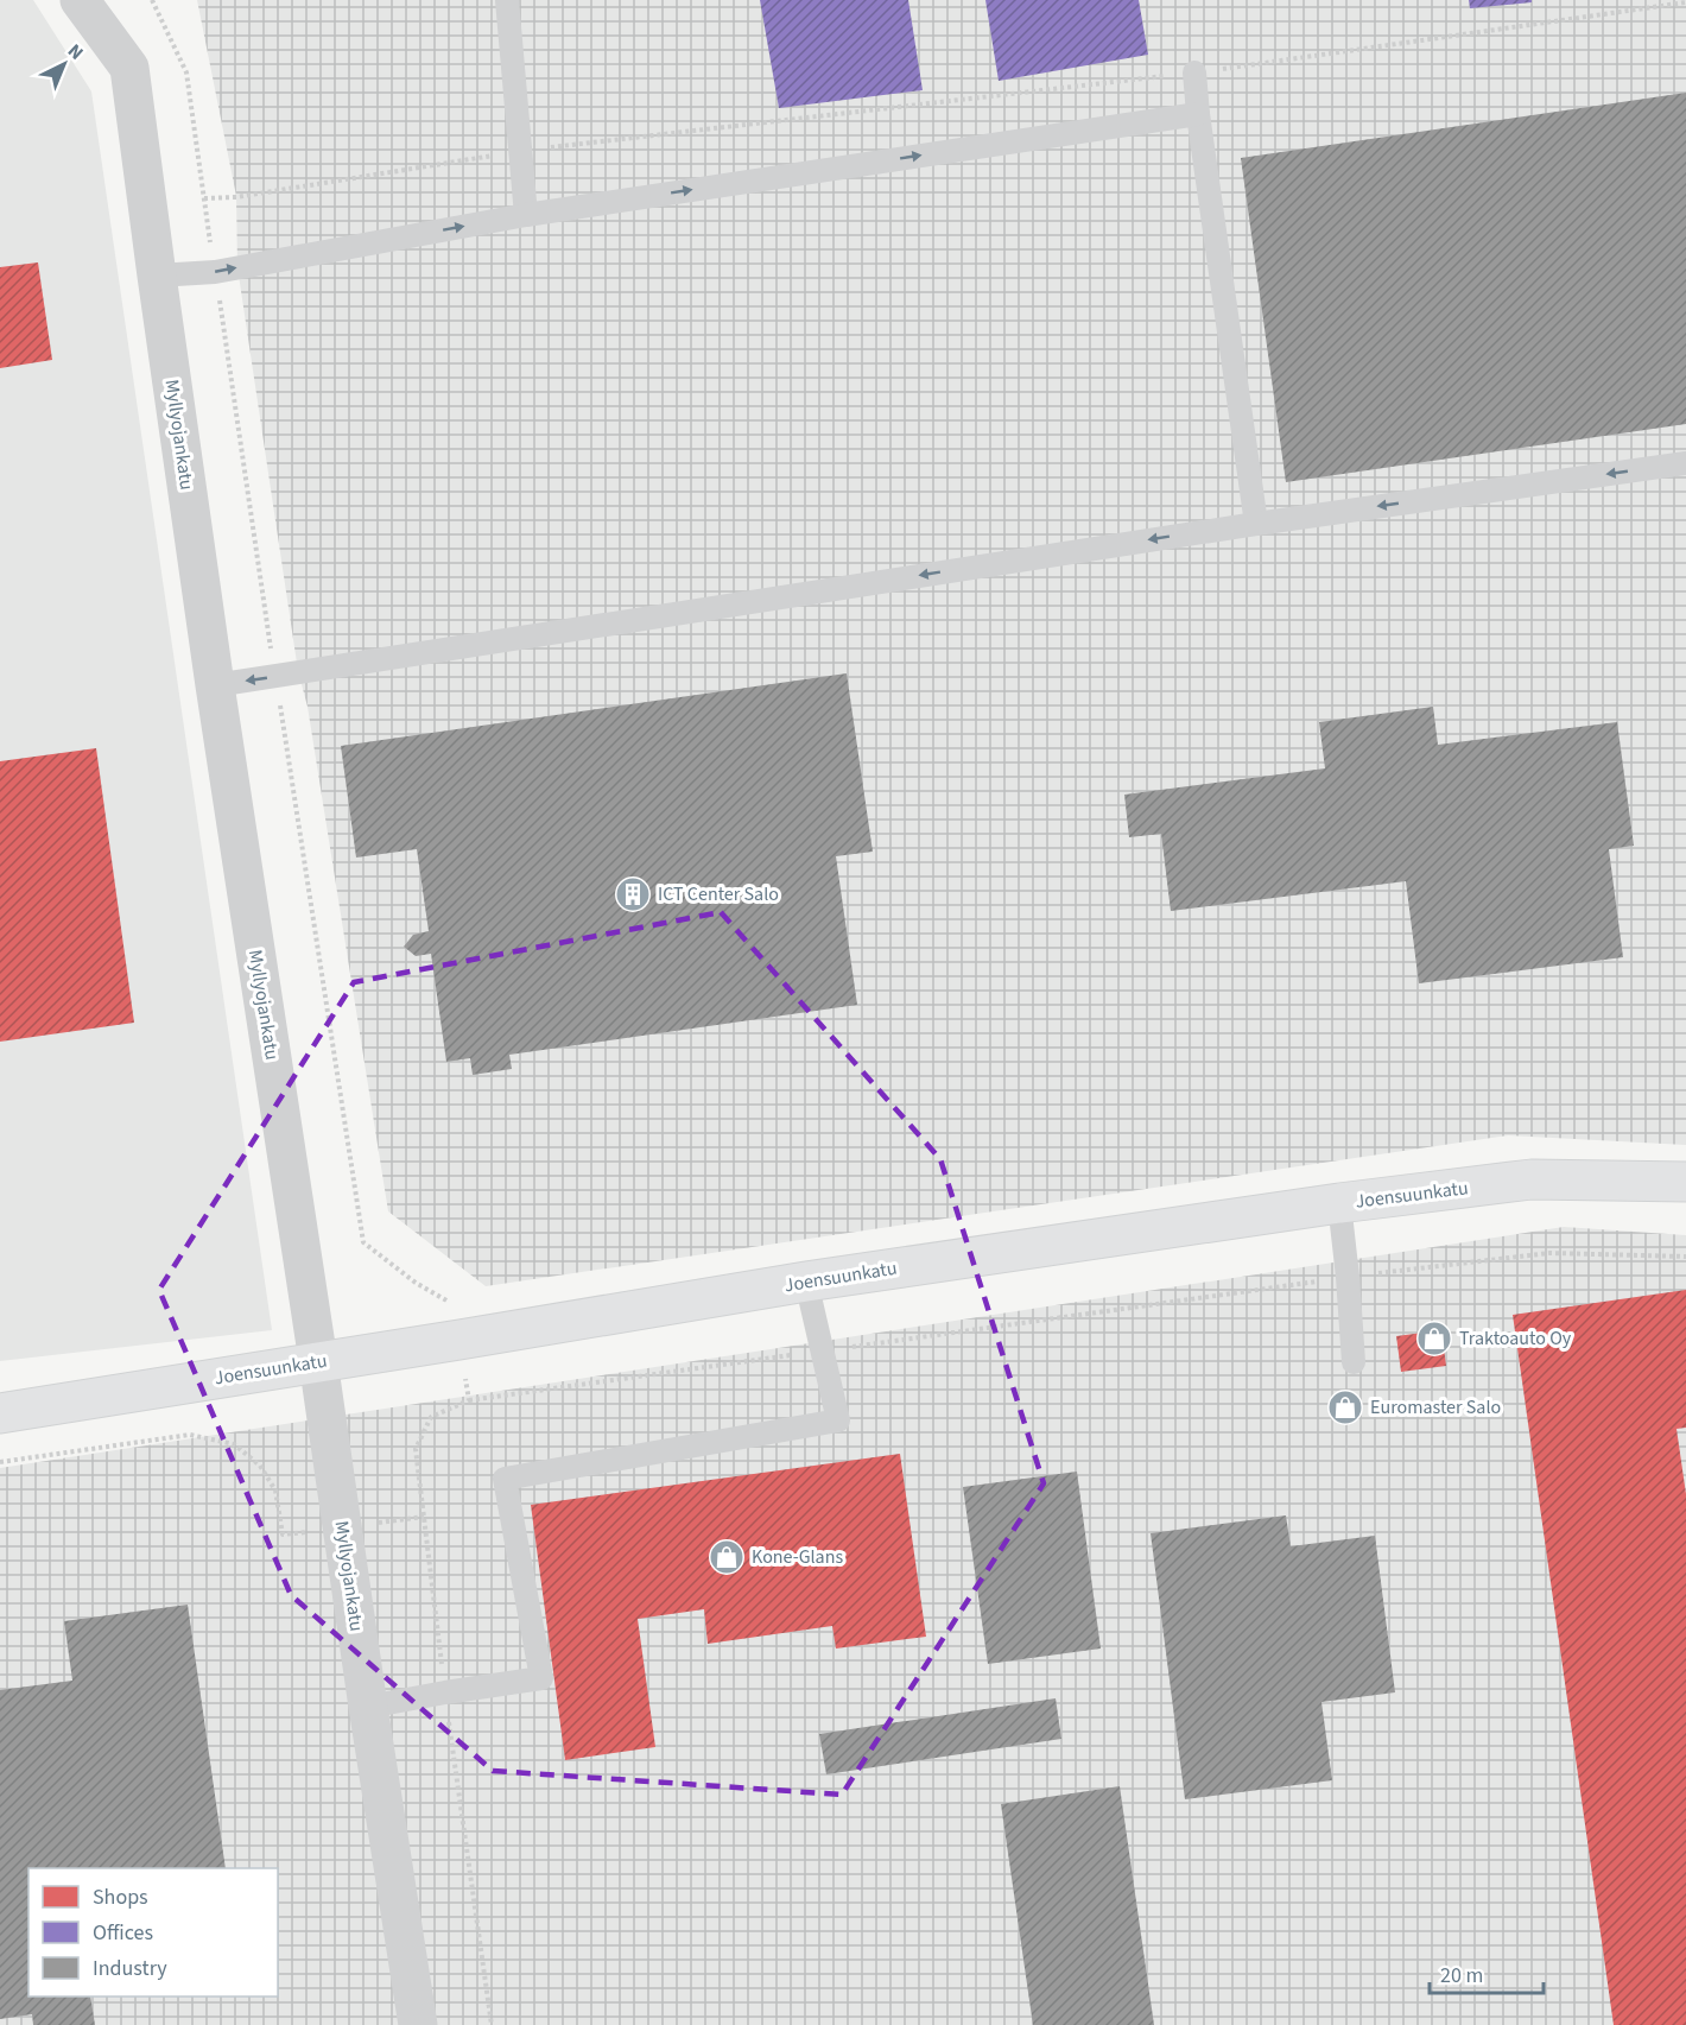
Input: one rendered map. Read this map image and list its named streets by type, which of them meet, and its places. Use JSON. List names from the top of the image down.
{
  "streets": {
    "street": ["Myllyojankatu", "Joensuunkatu"]
  },
  "crossings": [
    ["Myllyojankatu", "Joensuunkatu"]
  ],
  "places": {
    "building": ["ICT Center Salo"],
    "shop": ["Traktoauto Oy", "Euromaster Salo", "Kone-Glans"]
  },
  "legend": ["Shops", "Offices", "Industry"],
  "scale_bar": "20 m",
  "north": "top right"
}
